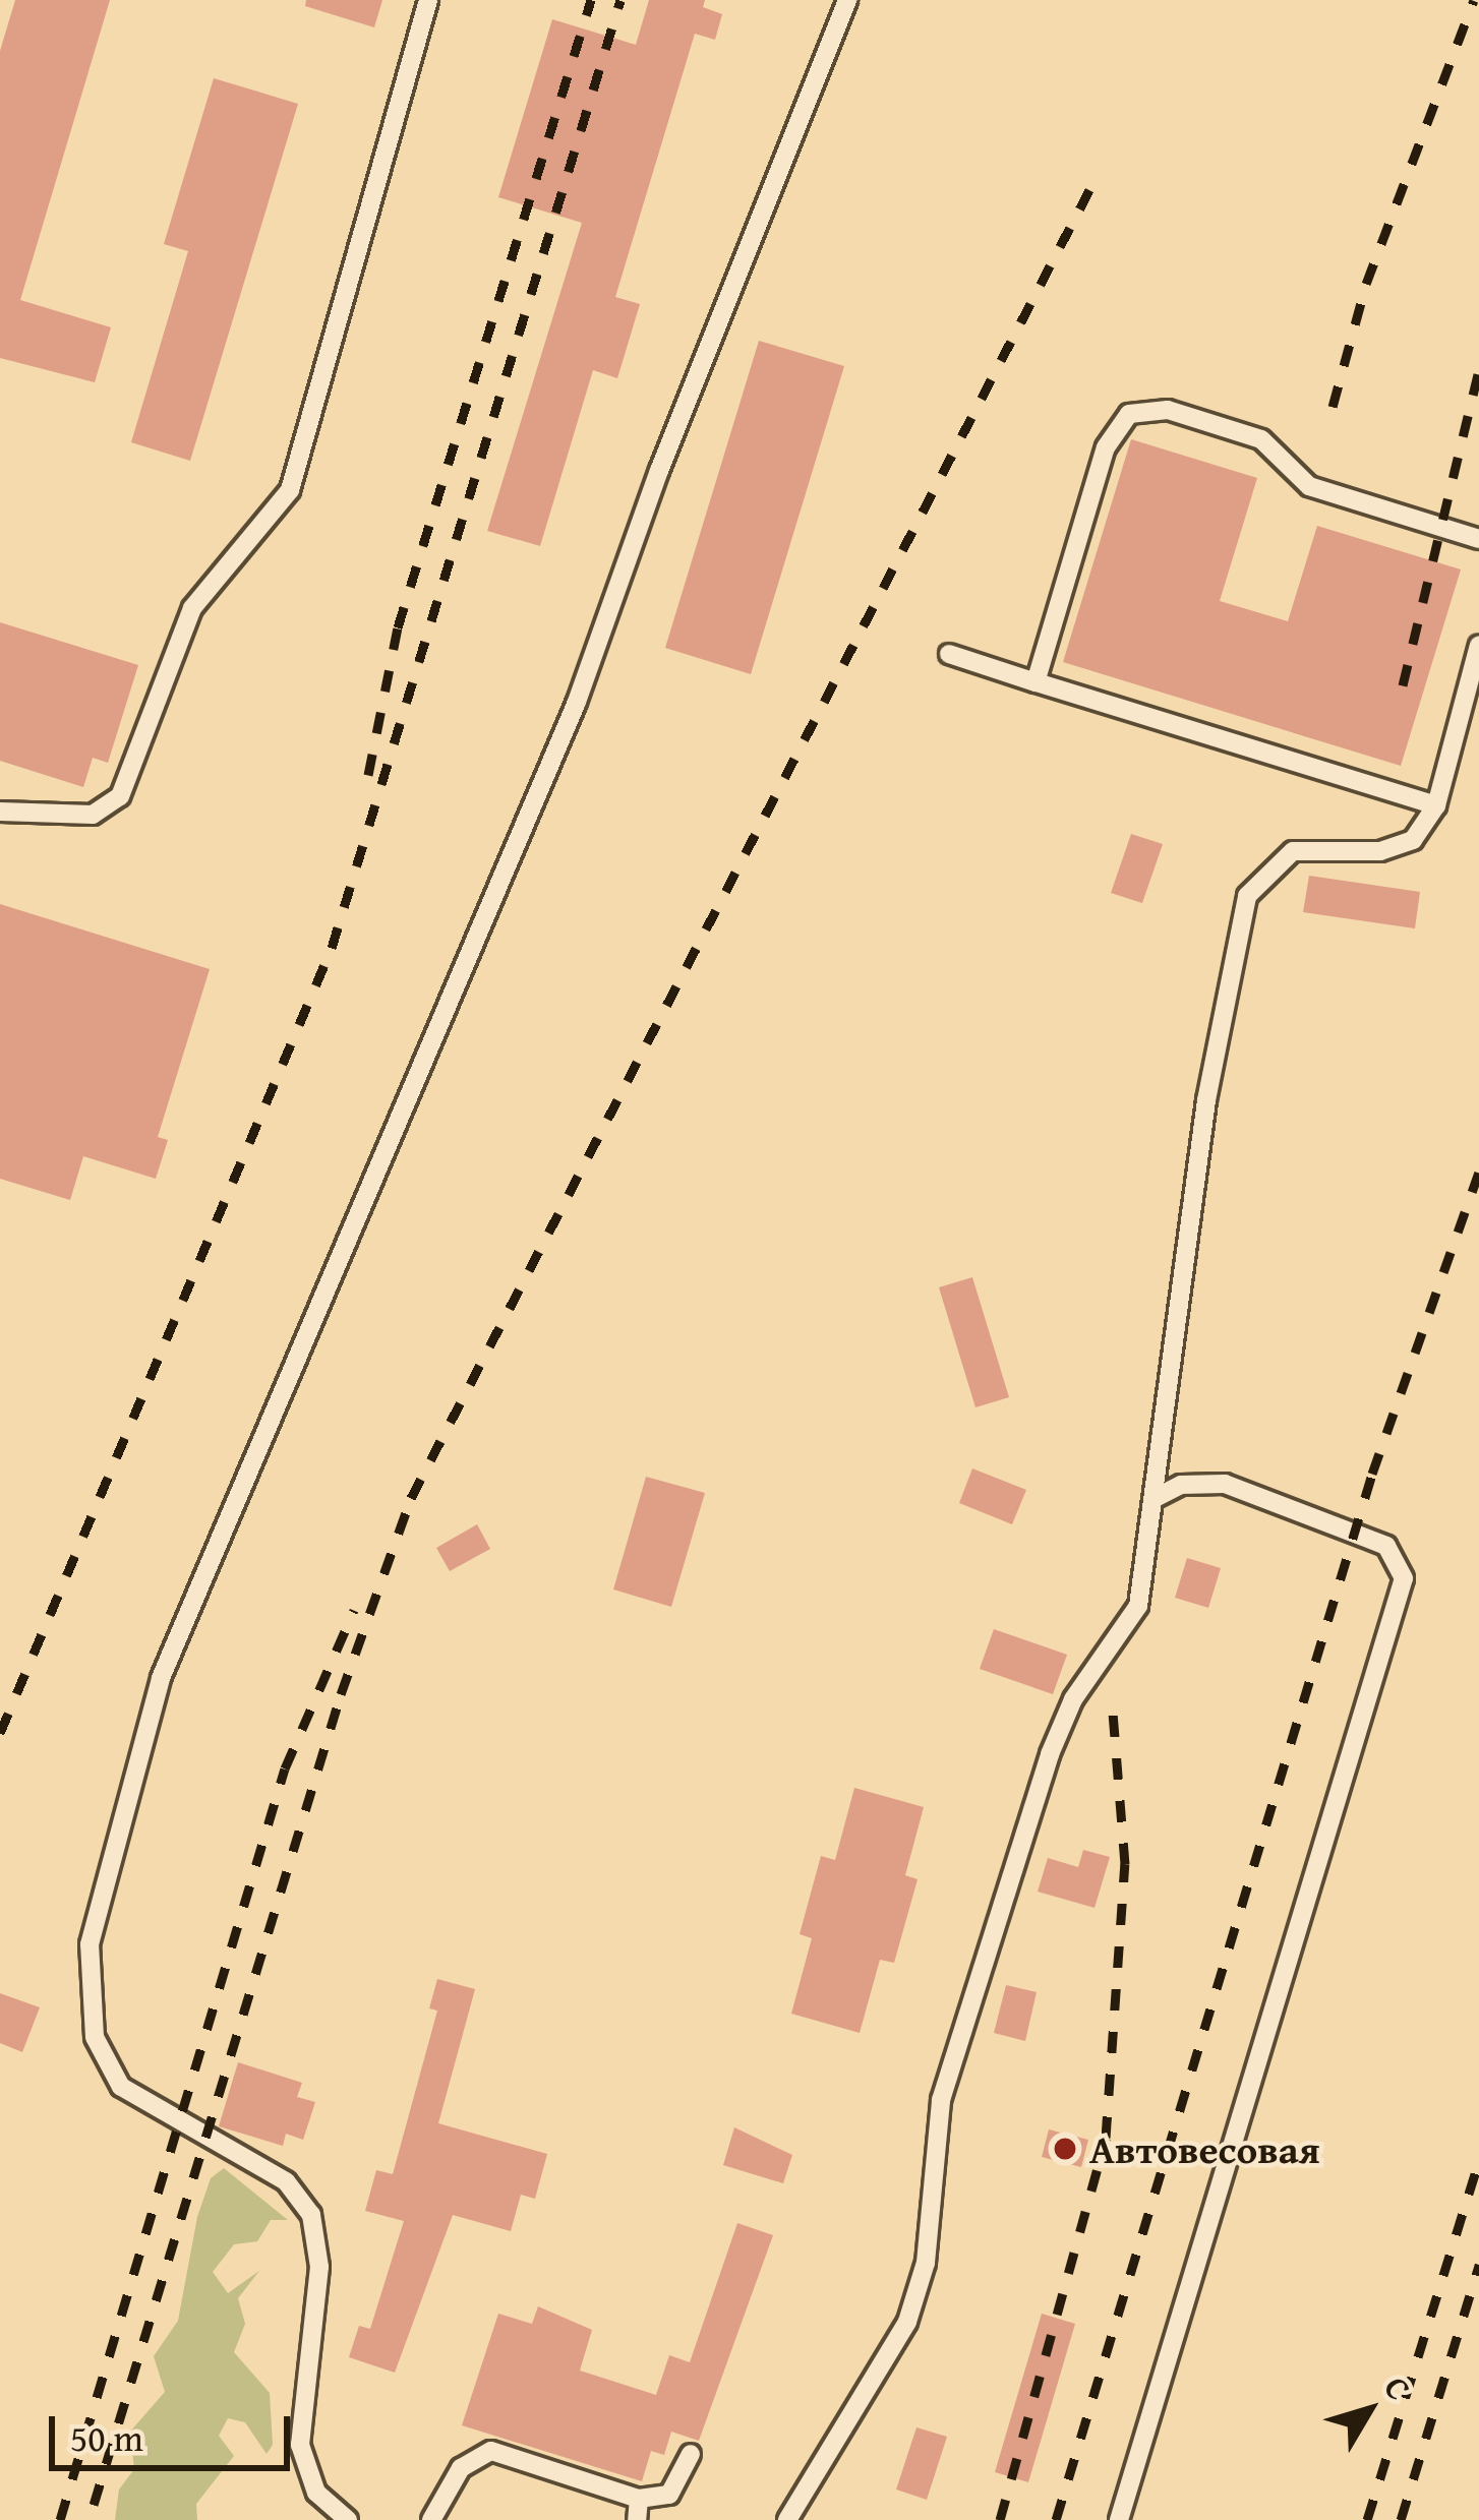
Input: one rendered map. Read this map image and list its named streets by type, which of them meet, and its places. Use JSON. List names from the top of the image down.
{
  "places": ["Автовесовая"],
  "scale_bar": "50 m",
  "north": "top right"
}
